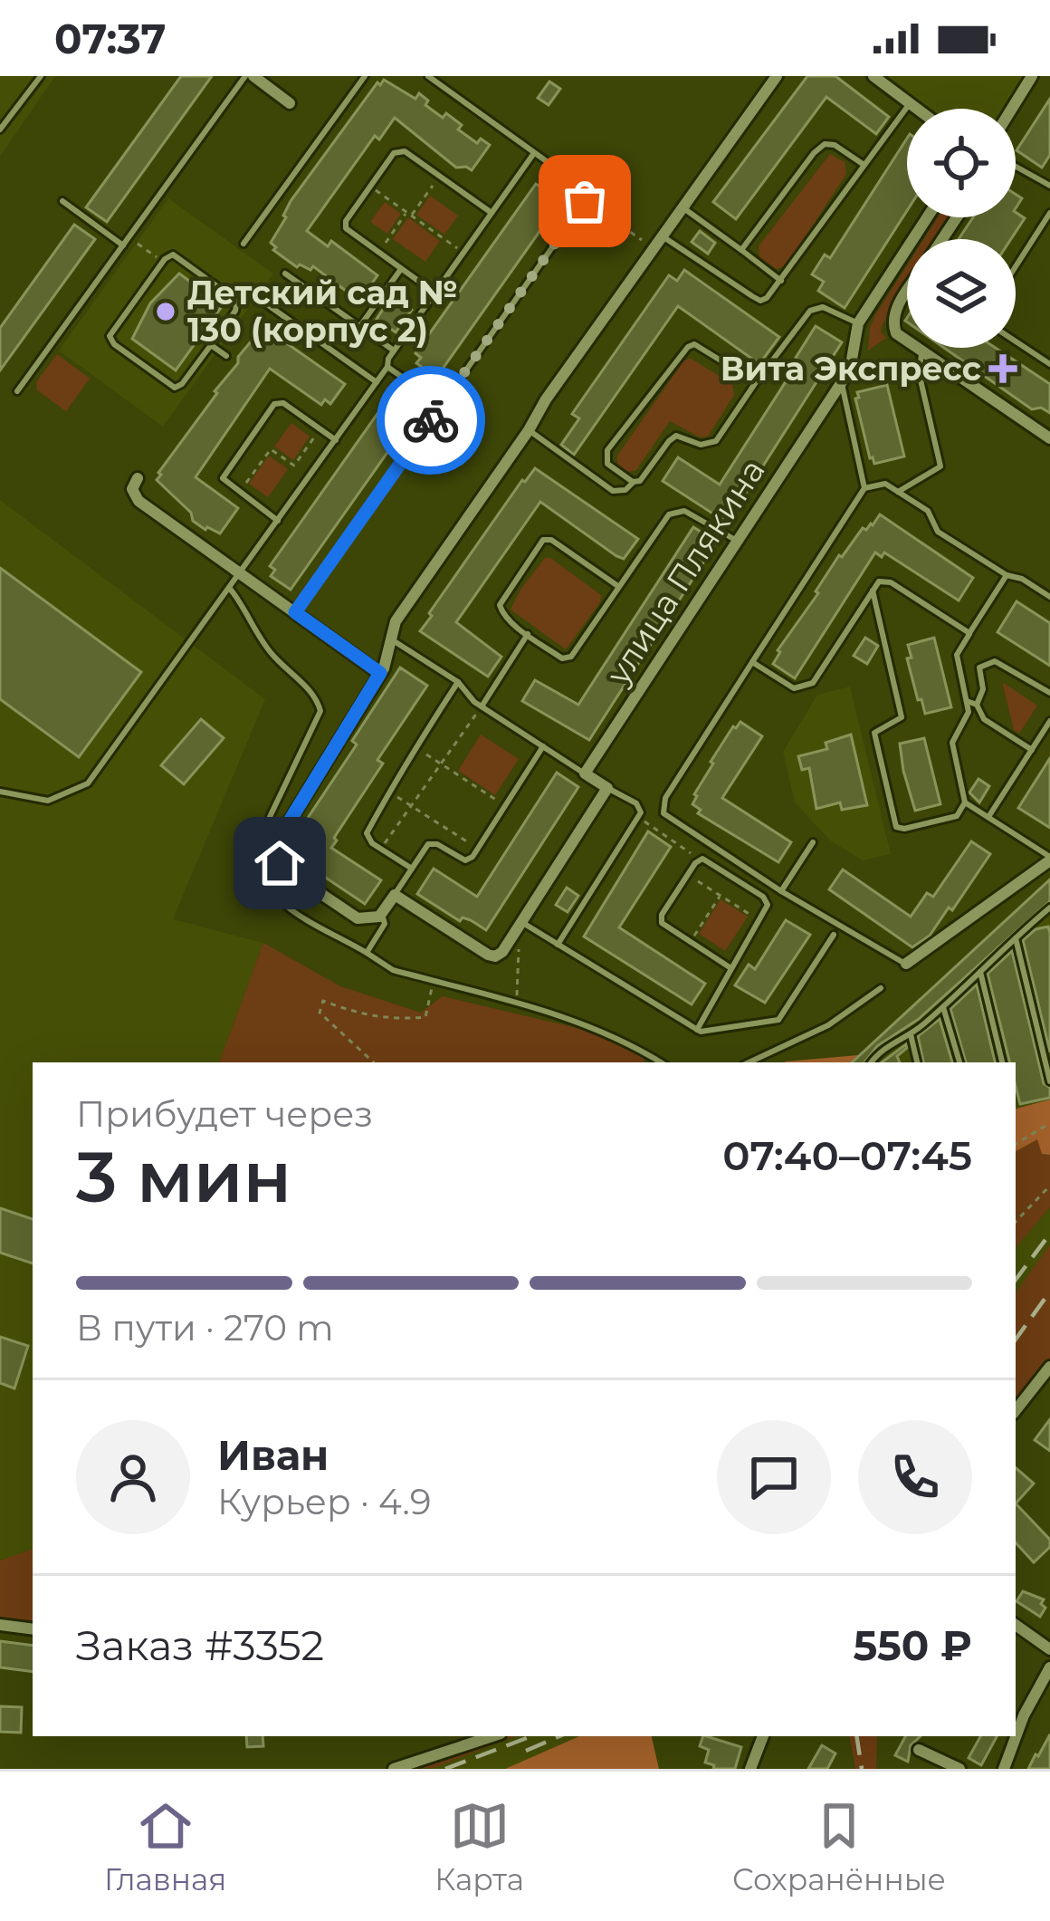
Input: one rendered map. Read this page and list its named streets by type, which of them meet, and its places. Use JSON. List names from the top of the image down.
{
  "streets": {
    "street": ["улица Плякина"]
  },
  "places": {
    "other": ["Детский сад № 130 (корпус 2)"],
    "health": ["Вита Экспресс"]
  },
  "page": {
    "status": "07:37",
    "heading": ["3 мин", "Прибудет через", "07:40–07:45"],
    "panel": [
      "Иван",
      "Курьер · 4.9",
      "Заказ #3352",
      "550 ₽"
    ],
    "bar": "В пути · 270 m",
    "tabs": ["Главная", "Карта", "Сохранённые"]
  }
}
